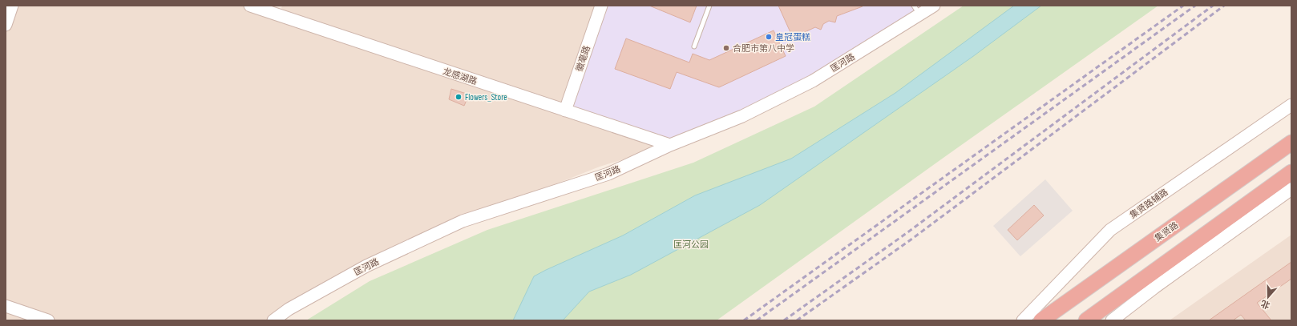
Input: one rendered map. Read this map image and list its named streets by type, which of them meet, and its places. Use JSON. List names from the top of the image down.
{
  "streets": {
    "highway": ["集贤路"],
    "street": [
      "徽毫路",
      "匡河路",
      "龙感湖路",
      "集贤路辅路"
    ]
  },
  "crossings": [
    ["徽毫路", "龙感湖路"],
    ["匡河路", "龙感湖路"]
  ],
  "parks": ["匡河公园"],
  "places": ["皇冠蛋糕", "合肥市第八中学", "Flowers_Store"],
  "north": "bottom"
}
